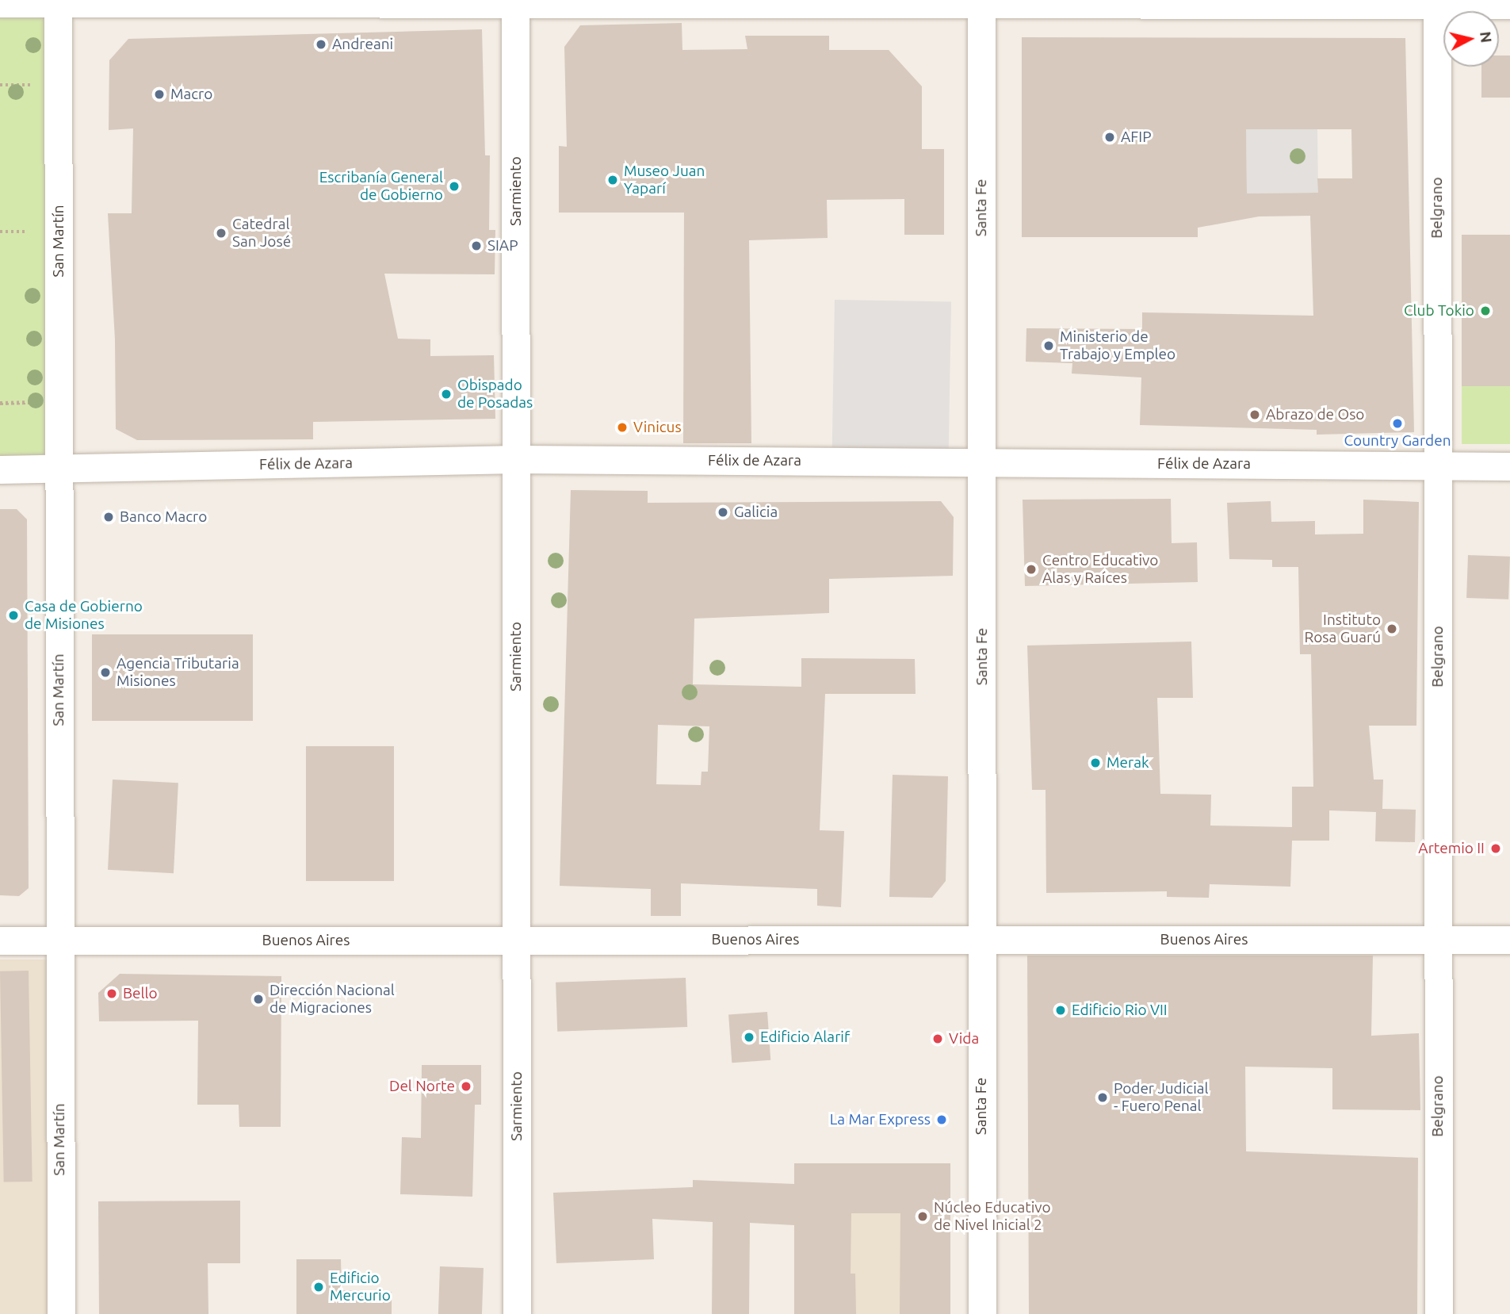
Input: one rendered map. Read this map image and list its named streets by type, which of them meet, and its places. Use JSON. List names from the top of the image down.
{
  "streets": {
    "street": [
      "Sarmiento",
      "Santa Fe",
      "Belgrano",
      "San Martín",
      "Félix de Azara",
      "Buenos Aires"
    ]
  },
  "crossings": [
    ["Sarmiento", "Félix de Azara"],
    ["Sarmiento", "Buenos Aires"],
    ["Santa Fe", "Félix de Azara"],
    ["Santa Fe", "Buenos Aires"],
    ["Belgrano", "Félix de Azara"],
    ["Belgrano", "Buenos Aires"],
    ["San Martín", "Félix de Azara"],
    ["San Martín", "Buenos Aires"]
  ],
  "places": [
    "Andreani",
    "Macro",
    "AFIP",
    "Museo Juan Yaparí",
    "Escribanía General de Gobierno",
    "Catedral San José",
    "SIAP",
    "Club Tokio",
    "Ministerio de Trabajo y Empleo",
    "Obispado de Posadas",
    "Abrazo de Oso",
    "Country Garden",
    "Vinicus",
    "Galicia",
    "Banco Macro",
    "Centro Educativo Alas y Raíces",
    "Casa de Gobierno de Misiones",
    "Instituto Rosa Guarú",
    "Agencia Tributaria Misiones",
    "Merak",
    "Artemio II",
    "Bello",
    "Dirección Nacional de Migraciones",
    "Edificio Rio VII",
    "Edificio Alarif",
    "Vida",
    "Del Norte",
    "Poder Judicial - Fuero Penal",
    "La Mar Express",
    "Núcleo Educativo de Nivel Inicial 2",
    "Edificio Mercurio"
  ],
  "north": "right"
}
